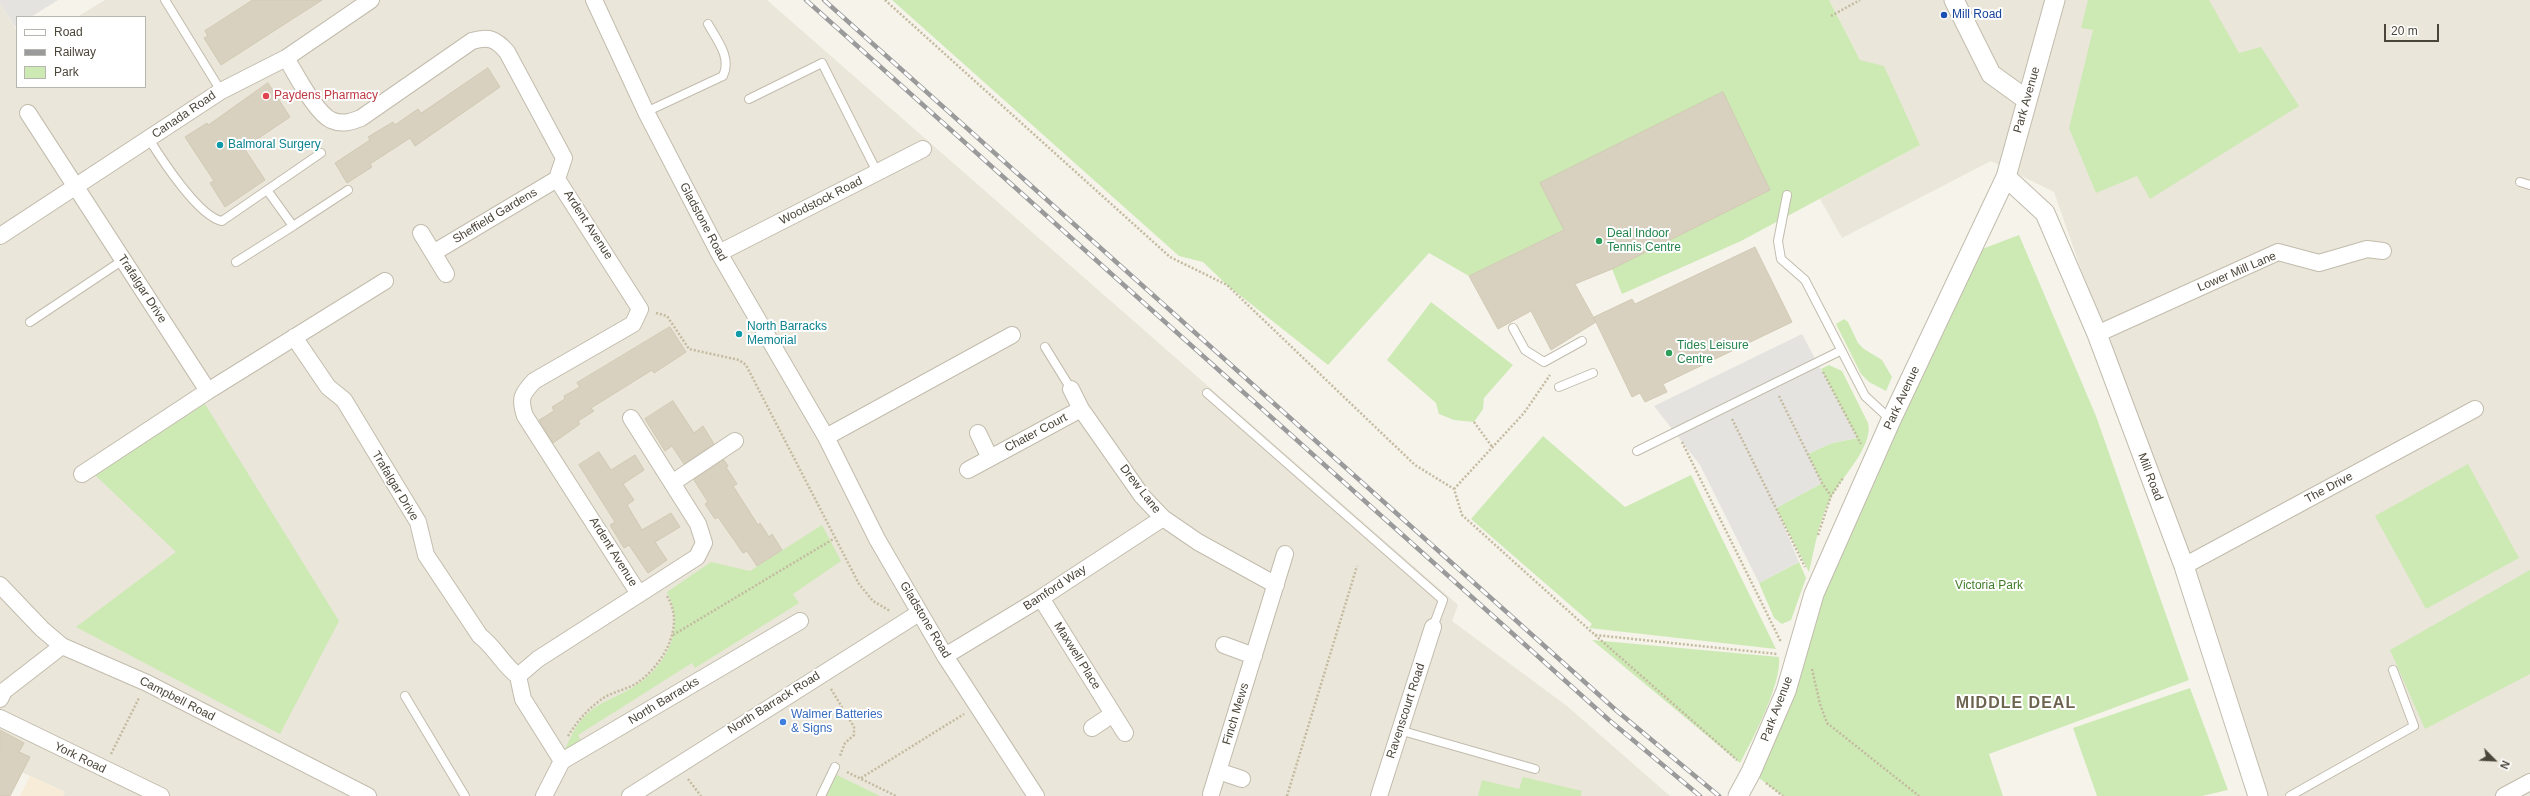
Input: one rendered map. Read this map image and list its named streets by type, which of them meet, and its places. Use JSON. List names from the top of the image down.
{
  "streets": {
    "street": [
      "Park Avenue",
      "Canada Road",
      "Woodstock Road",
      "Sheffield Gardens",
      "Gladstone Road",
      "Ardent Avenue",
      "Lower Mill Lane",
      "Trafalgar Drive",
      "Chater Court",
      "Mill Road",
      "The Drive",
      "Drew Lane",
      "Bamford Way",
      "Maxwell Place",
      "Campbell Road",
      "North Barracks",
      "North Barrack Road",
      "Ravenscourt Road",
      "Finch Mews",
      "York Road"
    ]
  },
  "crossings": [
    ["Park Avenue", "Mill Road"],
    ["Canada Road", "Ardent Avenue"],
    ["Canada Road", "Trafalgar Drive"],
    ["Woodstock Road", "Gladstone Road"],
    ["Sheffield Gardens", "Ardent Avenue"],
    ["Gladstone Road", "Bamford Way"],
    ["Gladstone Road", "North Barrack Road"],
    ["Ardent Avenue", "Trafalgar Drive"],
    ["Lower Mill Lane", "Mill Road"],
    ["Chater Court", "Drew Lane"],
    ["Mill Road", "The Drive"],
    ["Drew Lane", "Bamford Way"],
    ["Drew Lane", "Finch Mews"],
    ["Bamford Way", "Maxwell Place"]
  ],
  "districts": ["MIDDLE DEAL"],
  "parks": ["Victoria Park"],
  "places": [
    "Mill Road",
    "Paydens Pharmacy",
    "Balmoral Surgery",
    "Deal Indoor Tennis Centre",
    "North Barracks Memorial",
    "Tides Leisure Centre",
    "Walmer Batteries & Signs"
  ],
  "legend": ["Road", "Railway", "Park"],
  "scale_bar": "20 m",
  "north": "bottom right"
}
